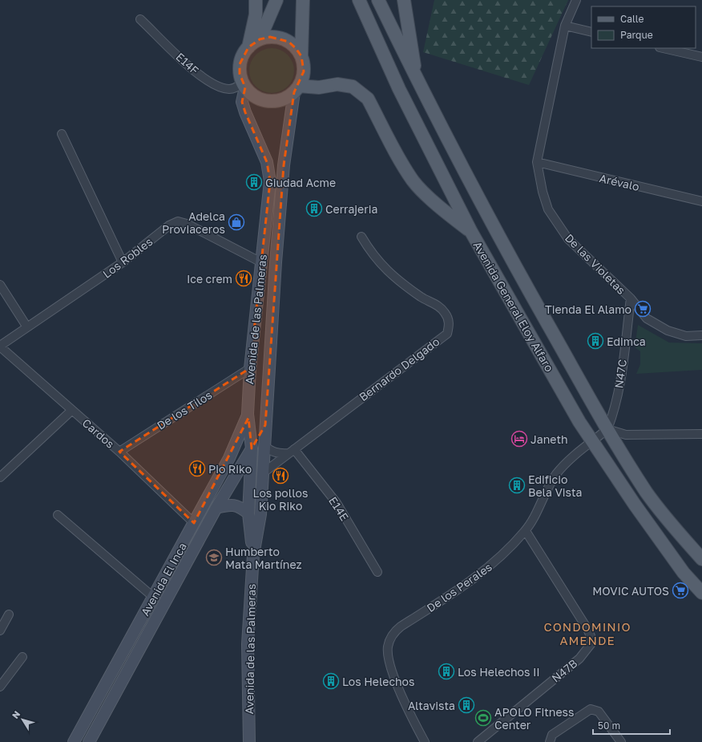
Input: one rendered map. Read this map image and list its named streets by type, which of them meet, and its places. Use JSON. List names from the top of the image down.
{
  "streets": {
    "main road": ["Avenida General Eloy Alfaro", "Avenida de las Palmeras", "Avenida El Inca"],
    "street": [
      "E14F",
      "Arévalo",
      "Los Robles",
      "De las Violetas",
      "Bernardo Delgado",
      "N47C",
      "De los Tilos",
      "Cardos",
      "E14E",
      "De los Perales",
      "N47B"
    ]
  },
  "crossings": [
    ["E14F", "Avenida de las Palmeras"],
    ["Arévalo", "De las Violetas"],
    ["Los Robles", "Avenida de las Palmeras"],
    ["Los Robles", "Cardos"],
    ["De las Violetas", "N47C"],
    ["Avenida General Eloy Alfaro", "N47C"],
    ["Avenida General Eloy Alfaro", "De los Perales"],
    ["Avenida de las Palmeras", "Bernardo Delgado"],
    ["Avenida de las Palmeras", "De los Tilos"],
    ["Avenida de las Palmeras", "Avenida El Inca"],
    ["Bernardo Delgado", "E14E"],
    ["N47C", "De los Perales"],
    ["De los Tilos", "Cardos"],
    ["Cardos", "Avenida El Inca"],
    ["De los Perales", "N47B"]
  ],
  "districts": ["CONDOMINIO AMENDE"],
  "places": {
    "building": [
      "Giudad Acme",
      "Cerrajeria",
      "Edimca",
      "Edificio Bela Vista",
      "Los Helechos II",
      "Los Helechos",
      "Altavista"
    ],
    "shop": ["Adelca Proviaceros"],
    "restaurant": ["Ice crem", "Pio Riko", "Los pollos Kio Riko"],
    "supermarket": ["Tienda El Alamo", "MOVIC AUTOS"],
    "hotel": ["Janeth"],
    "school or university": ["Humberto Mata Martínez"],
    "sports": ["APOLO Fitness Center"]
  },
  "legend": ["Calle", "Parque"],
  "scale_bar": "50 m",
  "north": "top left"
}
